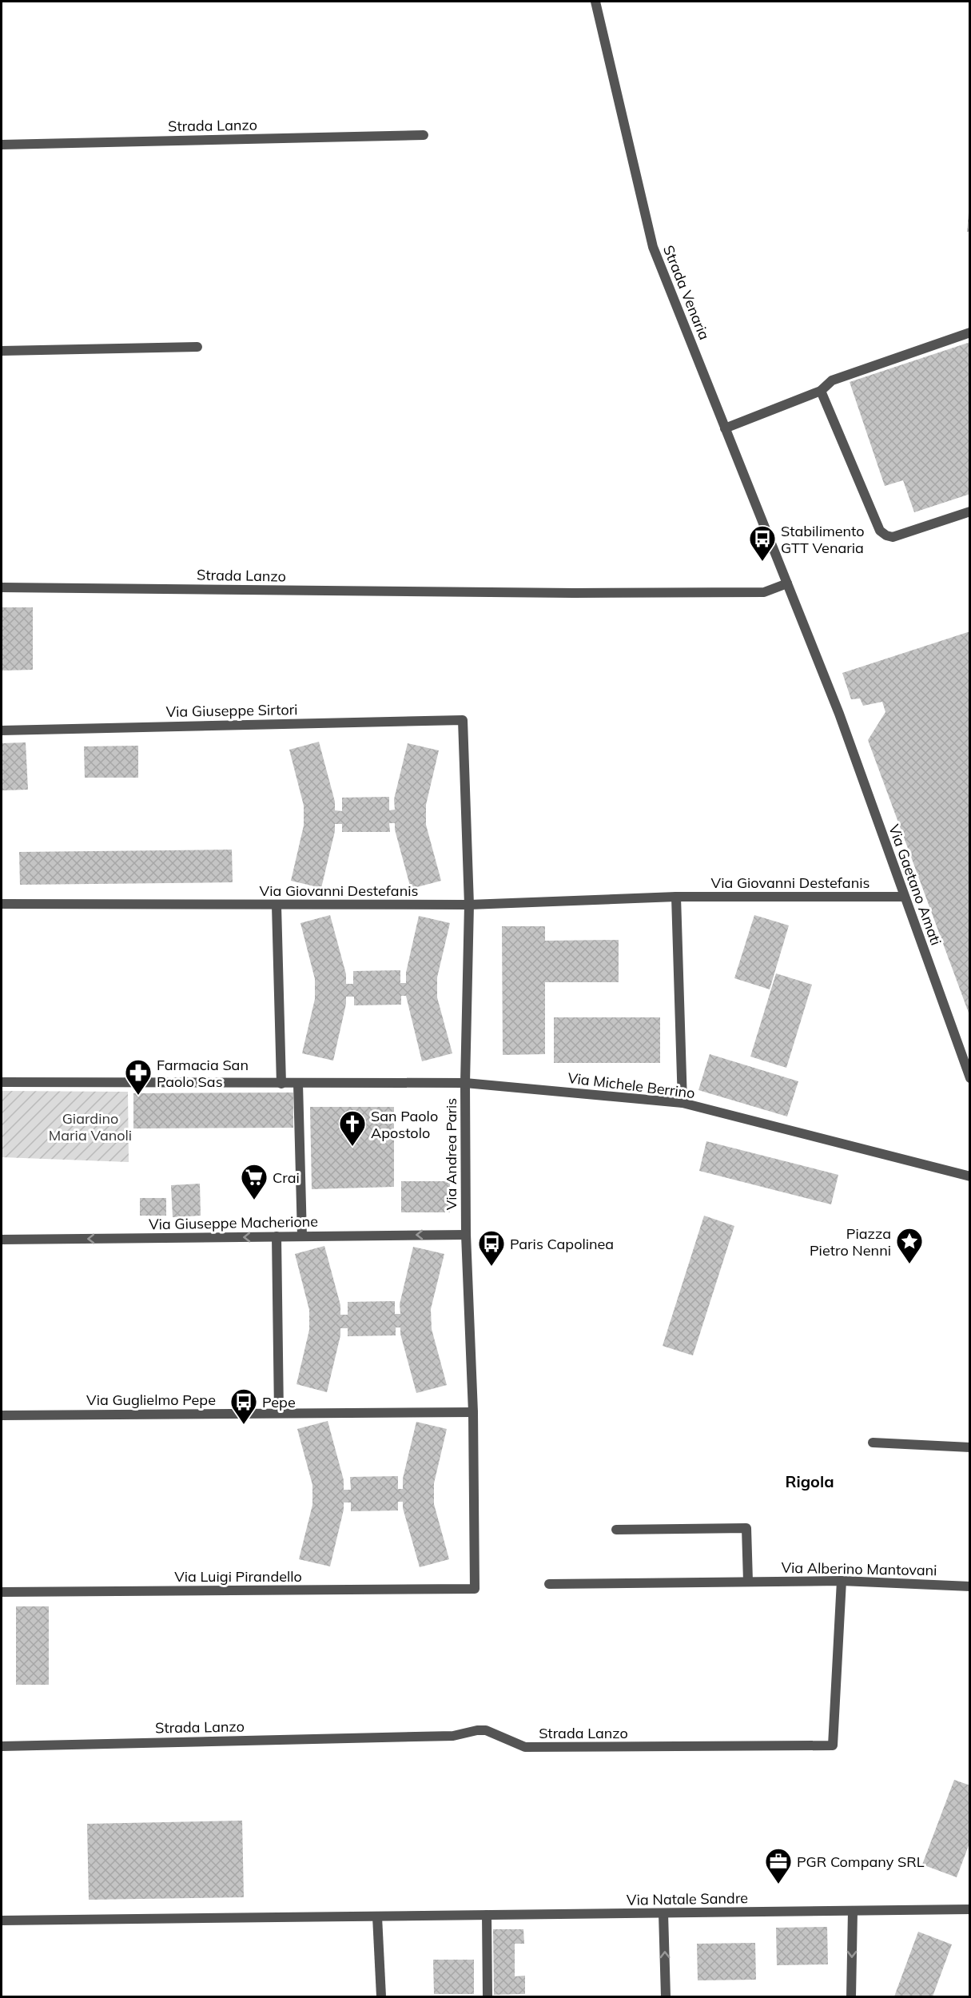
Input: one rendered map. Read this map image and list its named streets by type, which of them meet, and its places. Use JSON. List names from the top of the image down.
{
  "streets": {
    "street": [
      "Strada Lanzo",
      "Strada Venaria",
      "Via Giuseppe Sirtori",
      "Via Giovanni Destefanis",
      "Via Gaetano Amati",
      "Via Michele Berrino",
      "Via Andrea Paris",
      "Via Giuseppe Macherione",
      "Via Guglielmo Pepe",
      "Via Alberino Mantovani",
      "Via Luigi Pirandello",
      "Via Natale Sandre"
    ]
  },
  "crossings": [
    ["Strada Lanzo", "Strada Venaria"],
    ["Strada Lanzo", "Via Alberino Mantovani"],
    ["Strada Venaria", "Via Gaetano Amati"],
    ["Via Giuseppe Sirtori", "Via Andrea Paris"],
    ["Via Giovanni Destefanis", "Via Gaetano Amati"],
    ["Via Giovanni Destefanis", "Via Andrea Paris"],
    ["Via Michele Berrino", "Via Andrea Paris"],
    ["Via Andrea Paris", "Via Giuseppe Macherione"],
    ["Via Andrea Paris", "Via Guglielmo Pepe"],
    ["Via Andrea Paris", "Via Luigi Pirandello"]
  ],
  "one_way": ["Via Giuseppe Macherione"],
  "districts": ["Rigola"],
  "parks": ["Giardino Maria Vanoli"],
  "places": {
    "bus stop": ["Stabilimento GTT Venaria", "Paris Capolinea", "Pepe"],
    "pharmacy": ["Farmacia San Paolo Sas"],
    "church": ["San Paolo Apostolo"],
    "supermarket": ["Crai"],
    "place": ["Piazza Pietro Nenni"],
    "office": ["PGR Company SRL"]
  }
}
